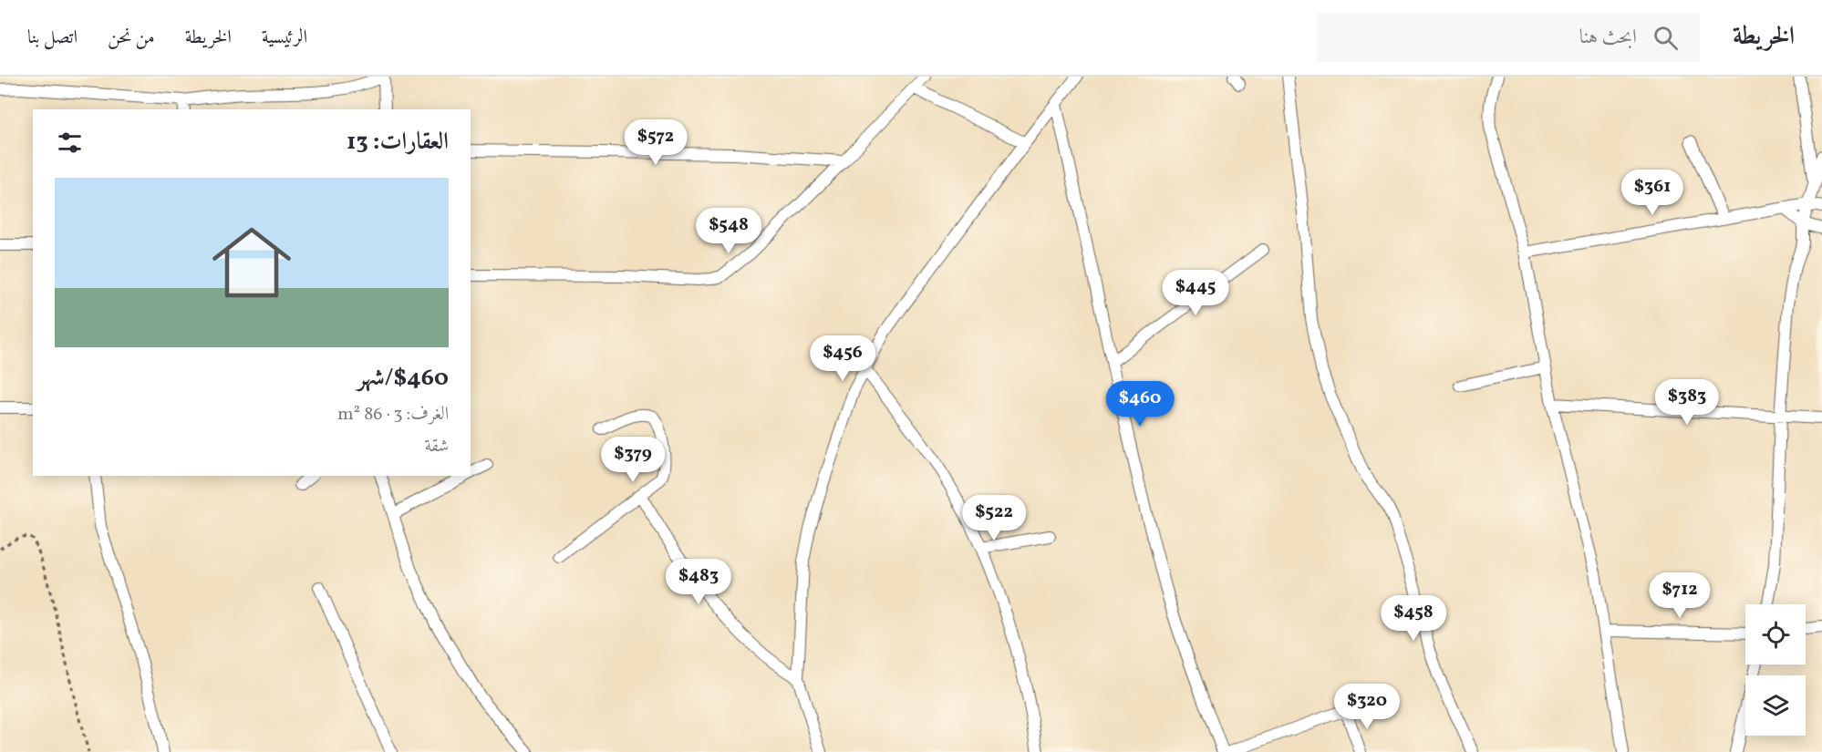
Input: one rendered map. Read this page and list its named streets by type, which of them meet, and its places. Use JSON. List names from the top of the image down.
{
  "page": {
    "header": "الخريطة",
    "search": "ابحث هنا",
    "nav": [
      "الرئيسية",
      "الخريطة",
      "من نحن",
      "اتصل بنا"
    ],
    "heading": "العقارات: 13",
    "price": [
      "$572",
      "$361",
      "$548",
      "$445",
      "$456",
      "$383",
      "$460",
      "$379",
      "$522",
      "$483",
      "$712",
      "$458",
      "$320"
    ],
    "list": [
      {
        "name": "$460/شهر",
        "note": "الغرف: 3 · 86 m² · شقة"
      }
    ]
  }
}
